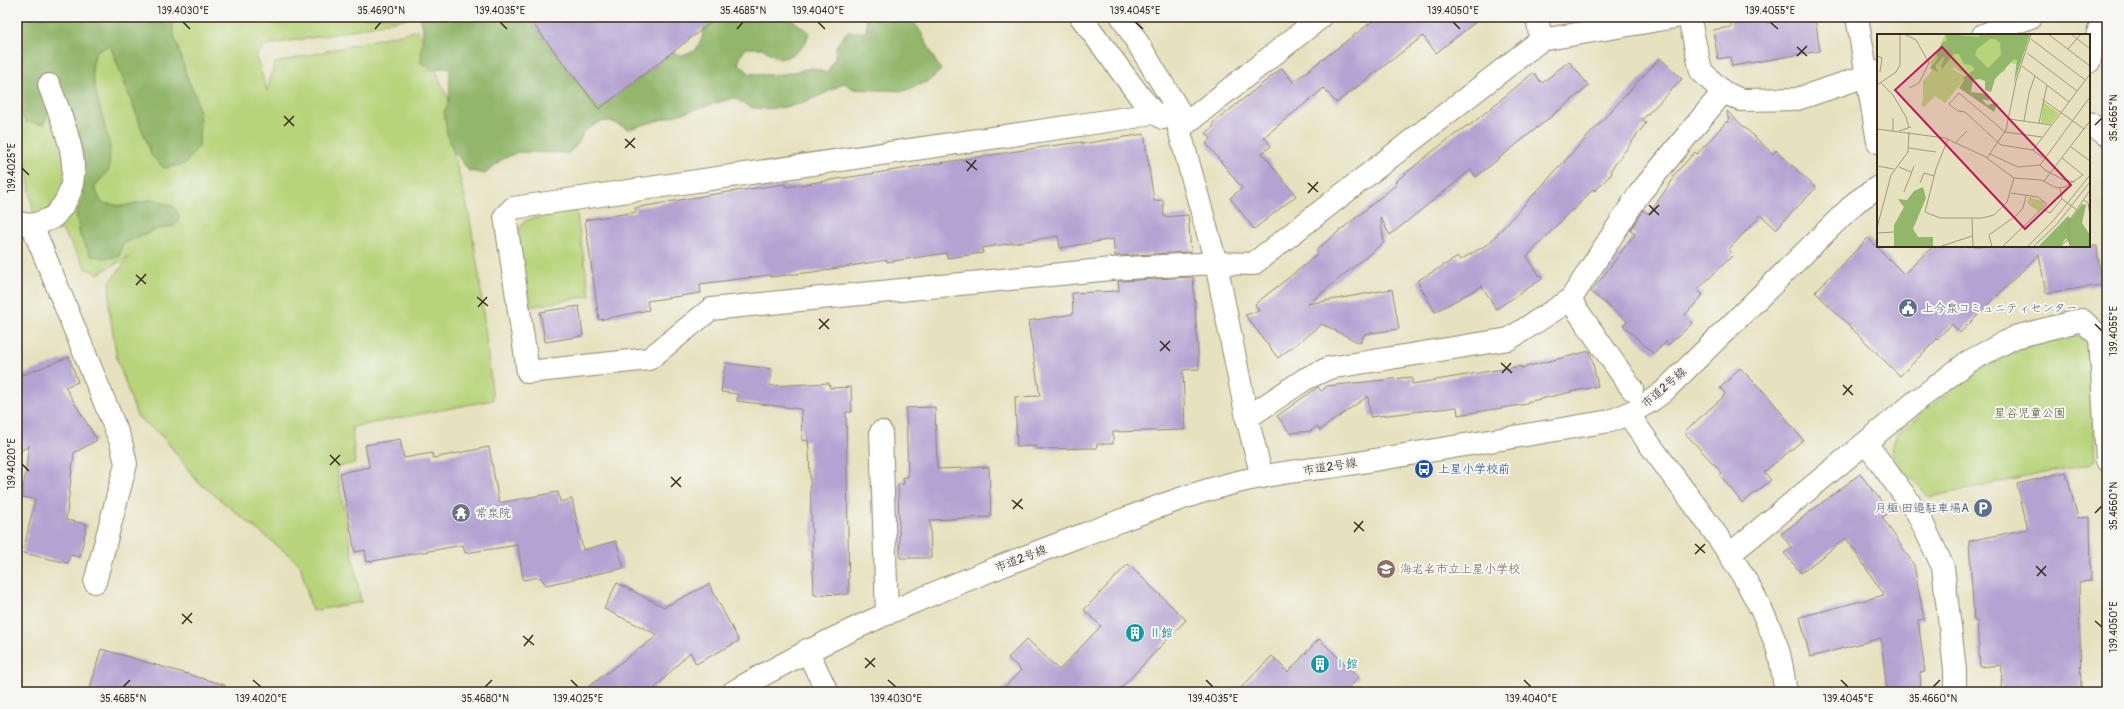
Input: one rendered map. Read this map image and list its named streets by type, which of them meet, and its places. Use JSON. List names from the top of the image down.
{
  "streets": {
    "street": ["市道2号線"]
  },
  "parks": ["星谷児童公園"],
  "places": {
    "public building": ["上今泉コミュニティセンター"],
    "bus stop": ["上星小学校前"],
    "parking": ["月極 田邉駐車場A"],
    "temple": ["常泉院"],
    "school or university": ["海老名市立上星小学校"],
    "building": ["Ⅱ館", "Ⅰ館"]
  },
  "coordinates": [
    "139.4030°E",
    "35.4690°N",
    "139.4035°E",
    "35.4685°N",
    "139.4040°E",
    "139.4045°E",
    "139.4050°E",
    "139.4055°E",
    "35.4665°N",
    "139.4025°E",
    "139.4020°E",
    "35.4660°N",
    "35.4680°N"
  ]
}
